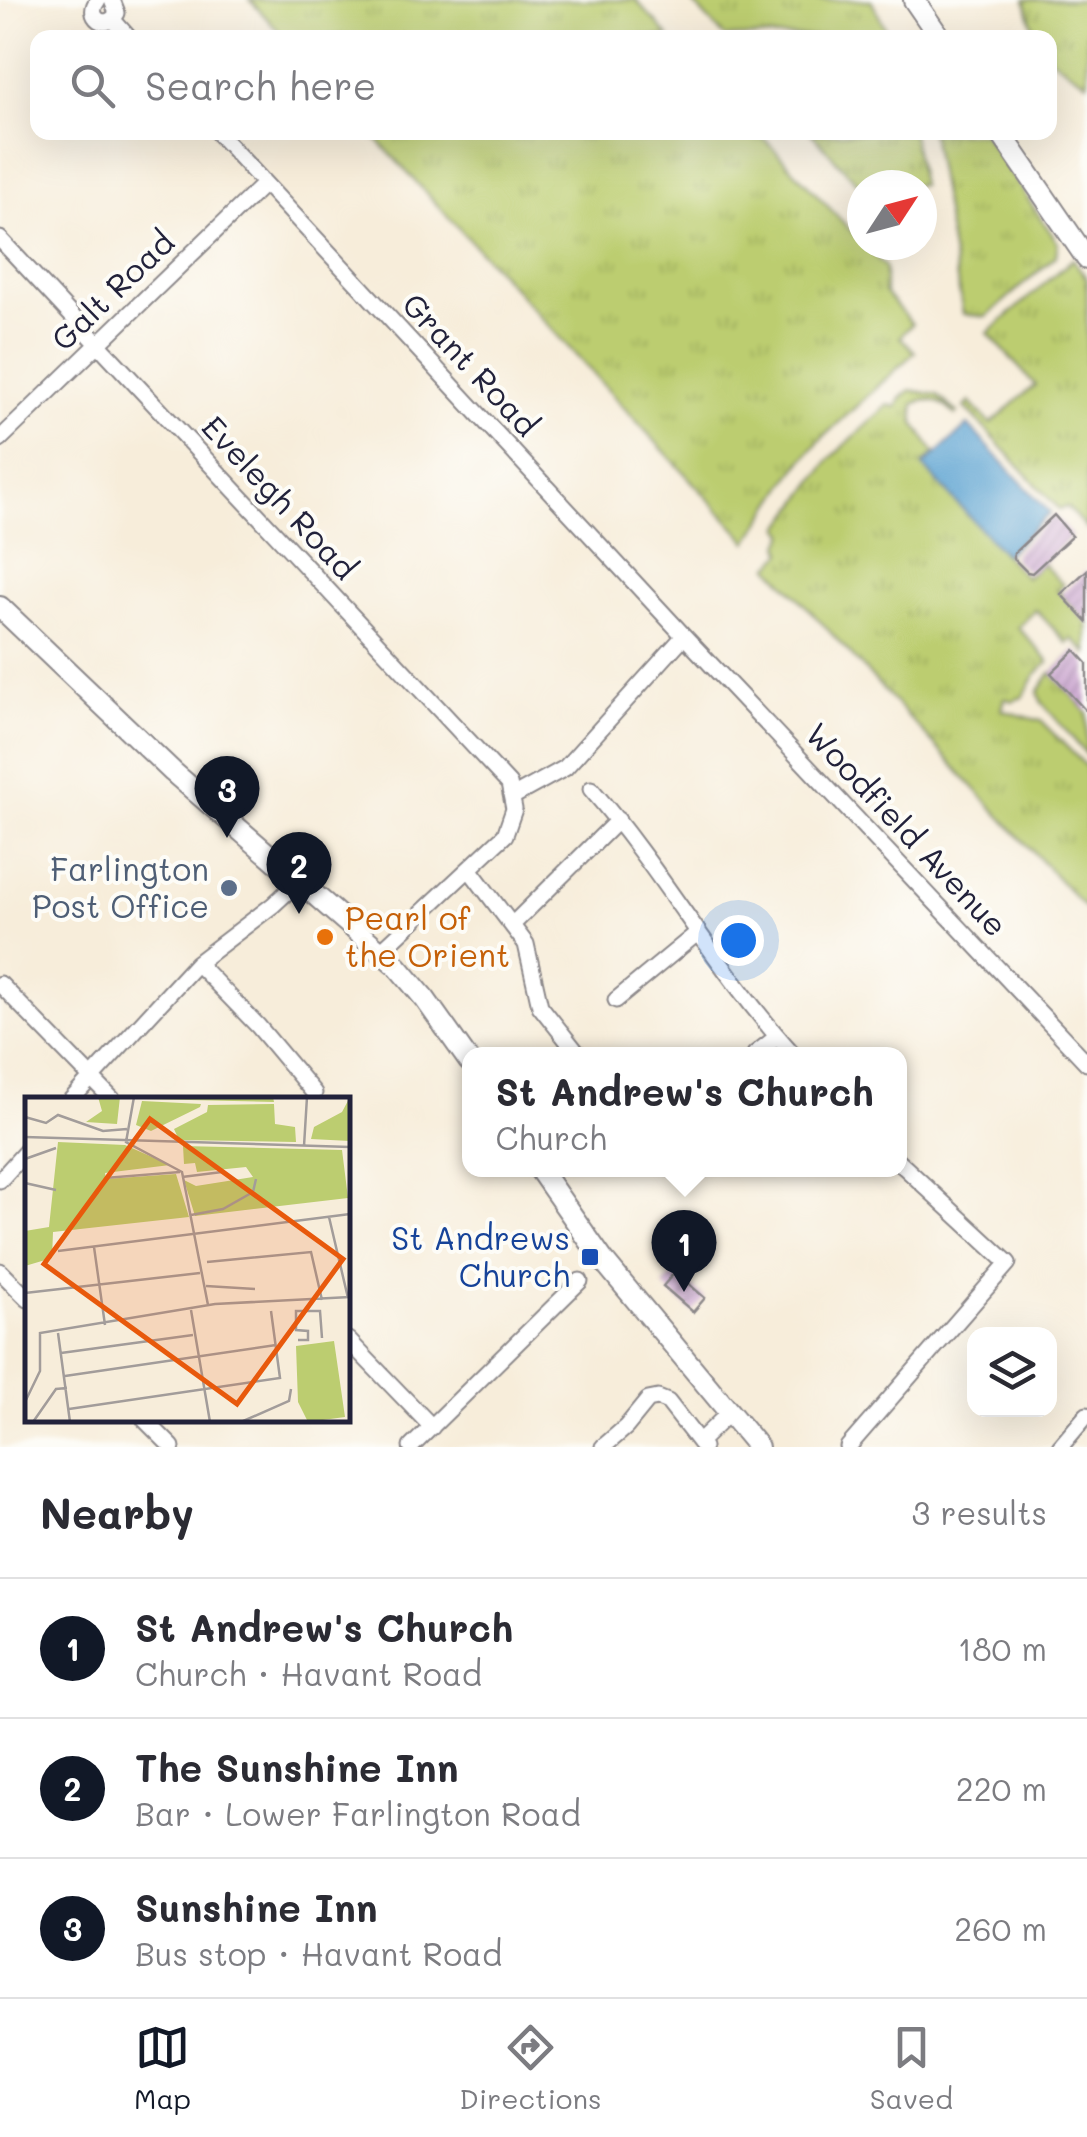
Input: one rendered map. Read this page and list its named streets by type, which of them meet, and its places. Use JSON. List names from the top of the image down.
{
  "streets": {
    "street": [
      "Galt Road",
      "Grant Road",
      "Evelegh Road",
      "Woodfield Avenue"
    ]
  },
  "crossings": [
    ["Galt Road", "Grant Road"],
    ["Galt Road", "Evelegh Road"],
    ["Grant Road", "Woodfield Avenue"]
  ],
  "places": {
    "other": ["Farlington Post Office", "Pearl of the Orient"],
    "transit": ["St Andrews Church"]
  },
  "north": "top right",
  "page": {
    "search": "Search here",
    "pins": ["3", "2", "1"],
    "popup": ["St Andrew's Church", "Church"],
    "heading": ["Nearby", "3 results"],
    "list": [
      {
        "mark": "1",
        "name": "St Andrew's Church",
        "note": "Church · Havant Road",
        "value": "180 m"
      },
      {
        "mark": "2",
        "name": "The Sunshine Inn",
        "note": "Bar · Lower Farlington Road",
        "value": "220 m"
      },
      {
        "mark": "3",
        "name": "Sunshine Inn",
        "note": "Bus stop · Havant Road",
        "value": "260 m"
      }
    ],
    "nav": ["Map", "Directions", "Saved"]
  }
}
